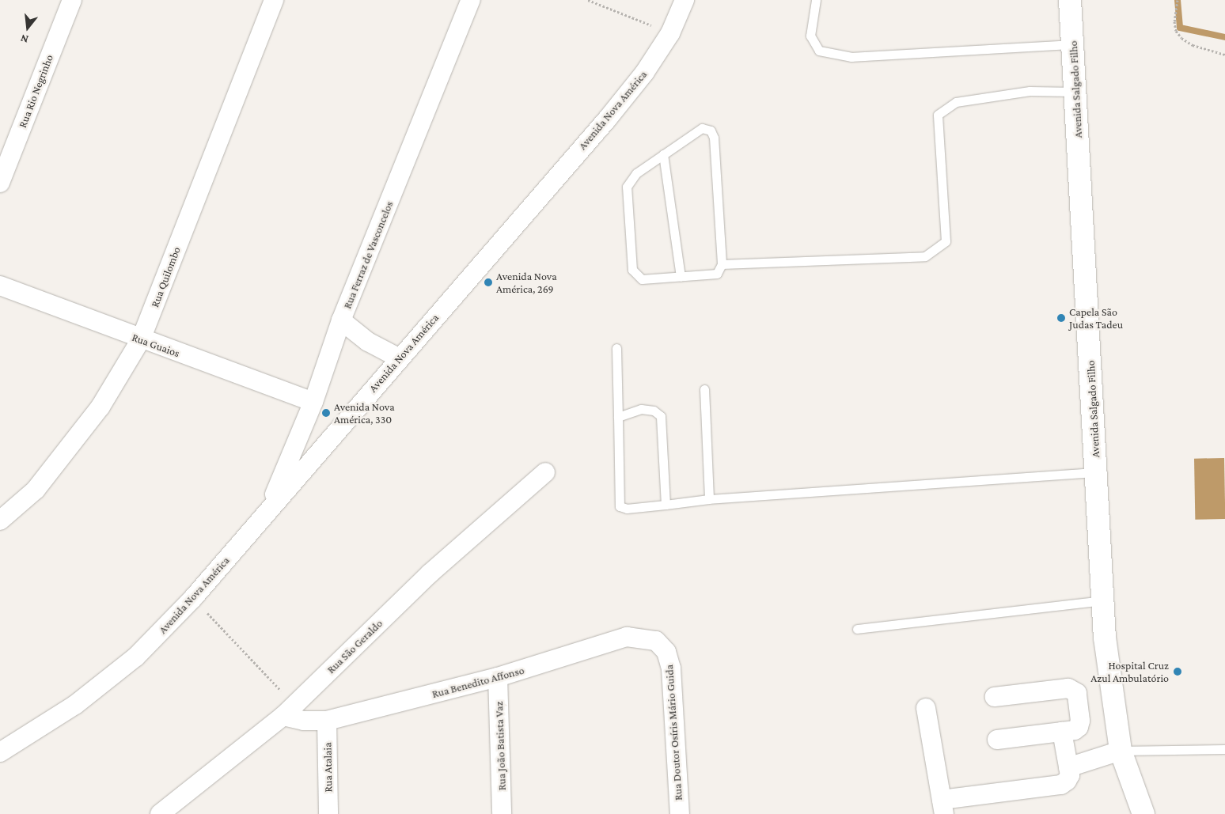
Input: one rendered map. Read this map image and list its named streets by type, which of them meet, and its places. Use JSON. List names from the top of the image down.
{
  "streets": {
    "main road": ["Avenida Salgado Filho"],
    "street": [
      "Rua Rio Negrinho",
      "Avenida Nova América",
      "Rua Ferraz de Vasconcelos",
      "Rua Quilombo",
      "Rua Guaios",
      "Rua São Geraldo",
      "Rua Benedito Affonso",
      "Rua Doutor Osíris Mário Guida",
      "Rua João Batista Vaz",
      "Rua Atalaia"
    ]
  },
  "crossings": [
    ["Avenida Nova América", "Rua Ferraz de Vasconcelos"],
    ["Rua Ferraz de Vasconcelos", "Rua Guaios"],
    ["Rua Quilombo", "Rua Guaios"],
    ["Rua São Geraldo", "Rua Benedito Affonso"],
    ["Rua Benedito Affonso", "Rua Doutor Osíris Mário Guida"],
    ["Rua Benedito Affonso", "Rua João Batista Vaz"],
    ["Rua Benedito Affonso", "Rua Atalaia"]
  ],
  "places": [
    "Avenida Nova América, 269",
    "Capela São Judas Tadeu",
    "Avenida Nova América, 330",
    "Hospital Cruz Azul Ambulatório"
  ],
  "north": "bottom"
}
